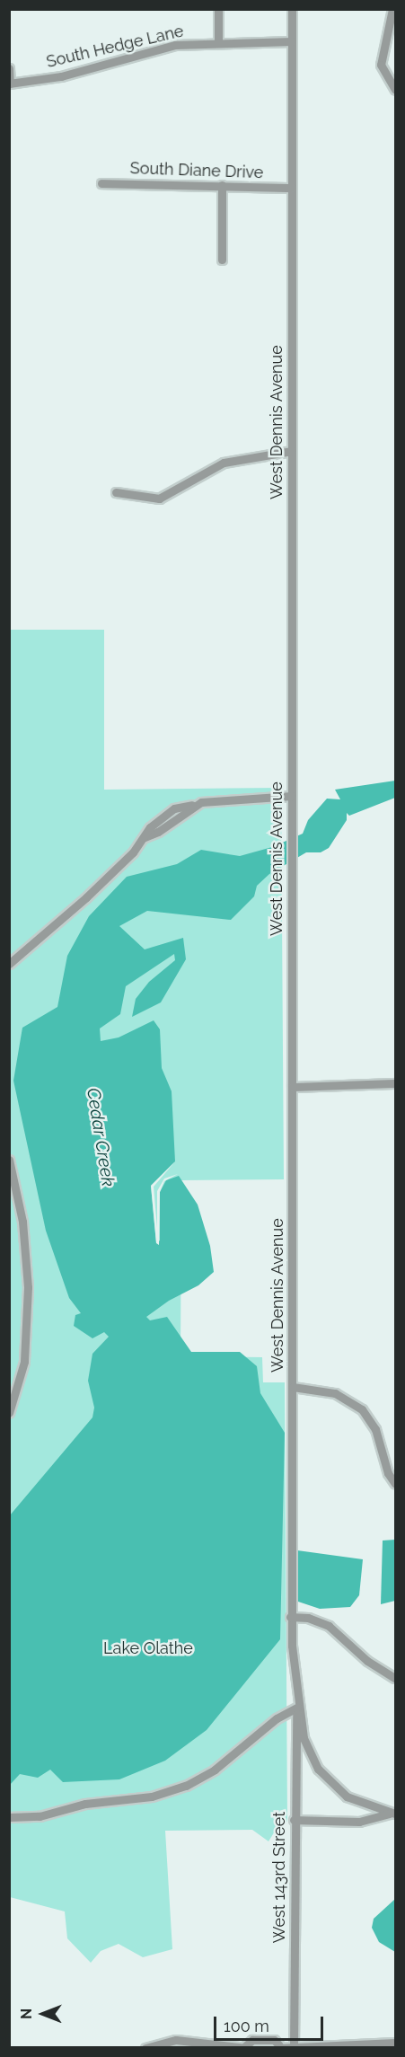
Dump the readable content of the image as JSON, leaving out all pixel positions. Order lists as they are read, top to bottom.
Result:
{
  "streets": {
    "street": [
      "South Hedge Lane",
      "South Diane Drive",
      "West Dennis Avenue",
      "West 143rd Street"
    ]
  },
  "crossings": [
    ["South Hedge Lane", "West Dennis Avenue"],
    ["South Diane Drive", "West Dennis Avenue"],
    ["West Dennis Avenue", "West 143rd Street"]
  ],
  "water": ["Cedar Creek"],
  "parks": ["Lake Olathe"],
  "scale_bar": "100 m",
  "north": "left"
}
